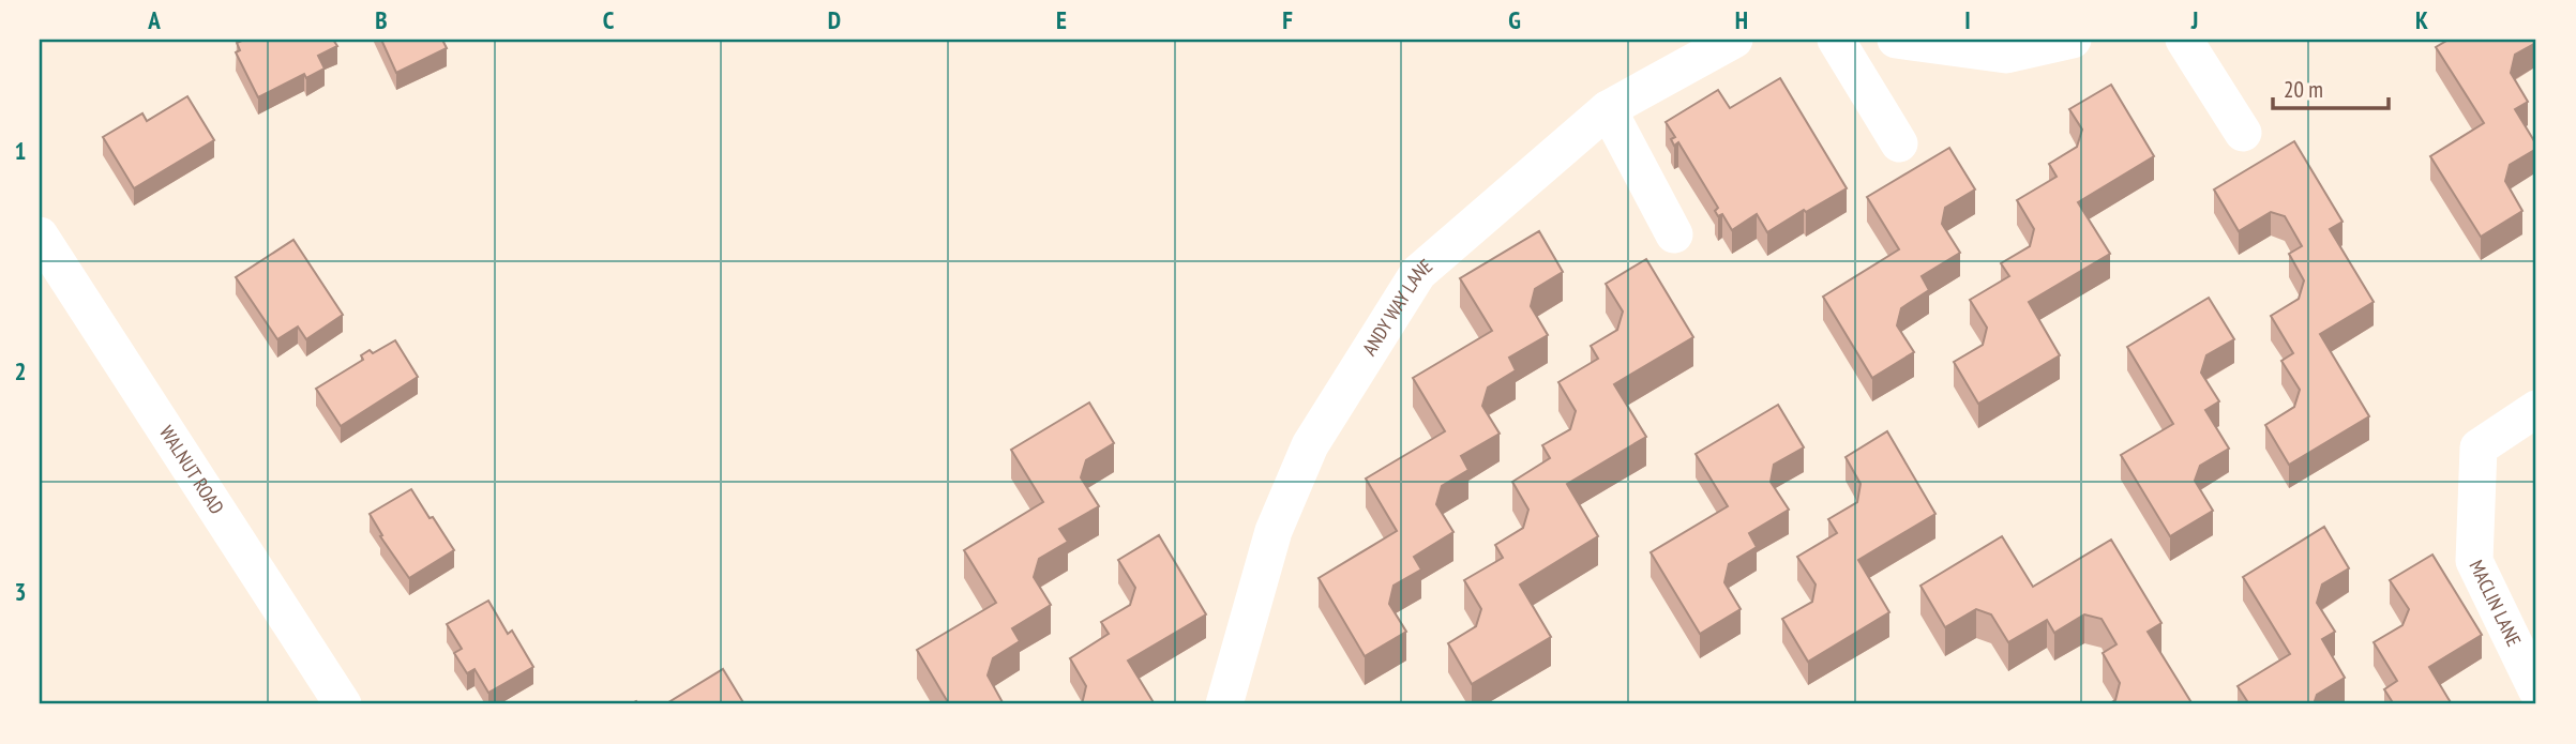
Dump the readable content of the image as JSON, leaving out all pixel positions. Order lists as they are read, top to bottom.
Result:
{
  "streets": {
    "street": ["ANDY WAY LANE", "WALNUT ROAD", "MACLIN LANE"]
  },
  "scale_bar": "20 m",
  "grid": {
    "columns": [
      "A",
      "B",
      "C",
      "D",
      "E",
      "F",
      "G",
      "H",
      "I",
      "J",
      "K"
    ],
    "rows": ["1", "2", "3"]
  }
}
